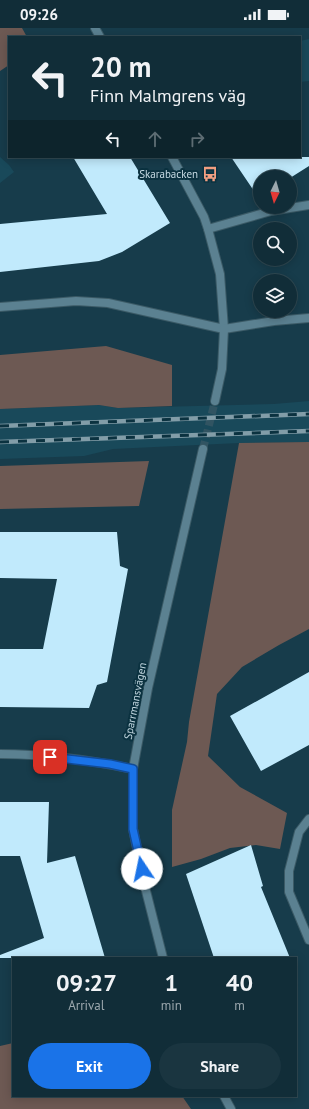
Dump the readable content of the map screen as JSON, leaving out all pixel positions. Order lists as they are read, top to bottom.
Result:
{
  "streets": {
    "street": ["Sparrmansvägen"]
  },
  "places": {
    "bus stop": ["Skarabacken"]
  },
  "north": "bottom",
  "page": {
    "status": "09:26",
    "turn": ["20 m", "Finn Malmgrens väg"],
    "eta": [
      "09:27",
      "Arrival",
      "1",
      "min",
      "40",
      "m"
    ],
    "buttons": ["Exit", "Share"]
  }
}
